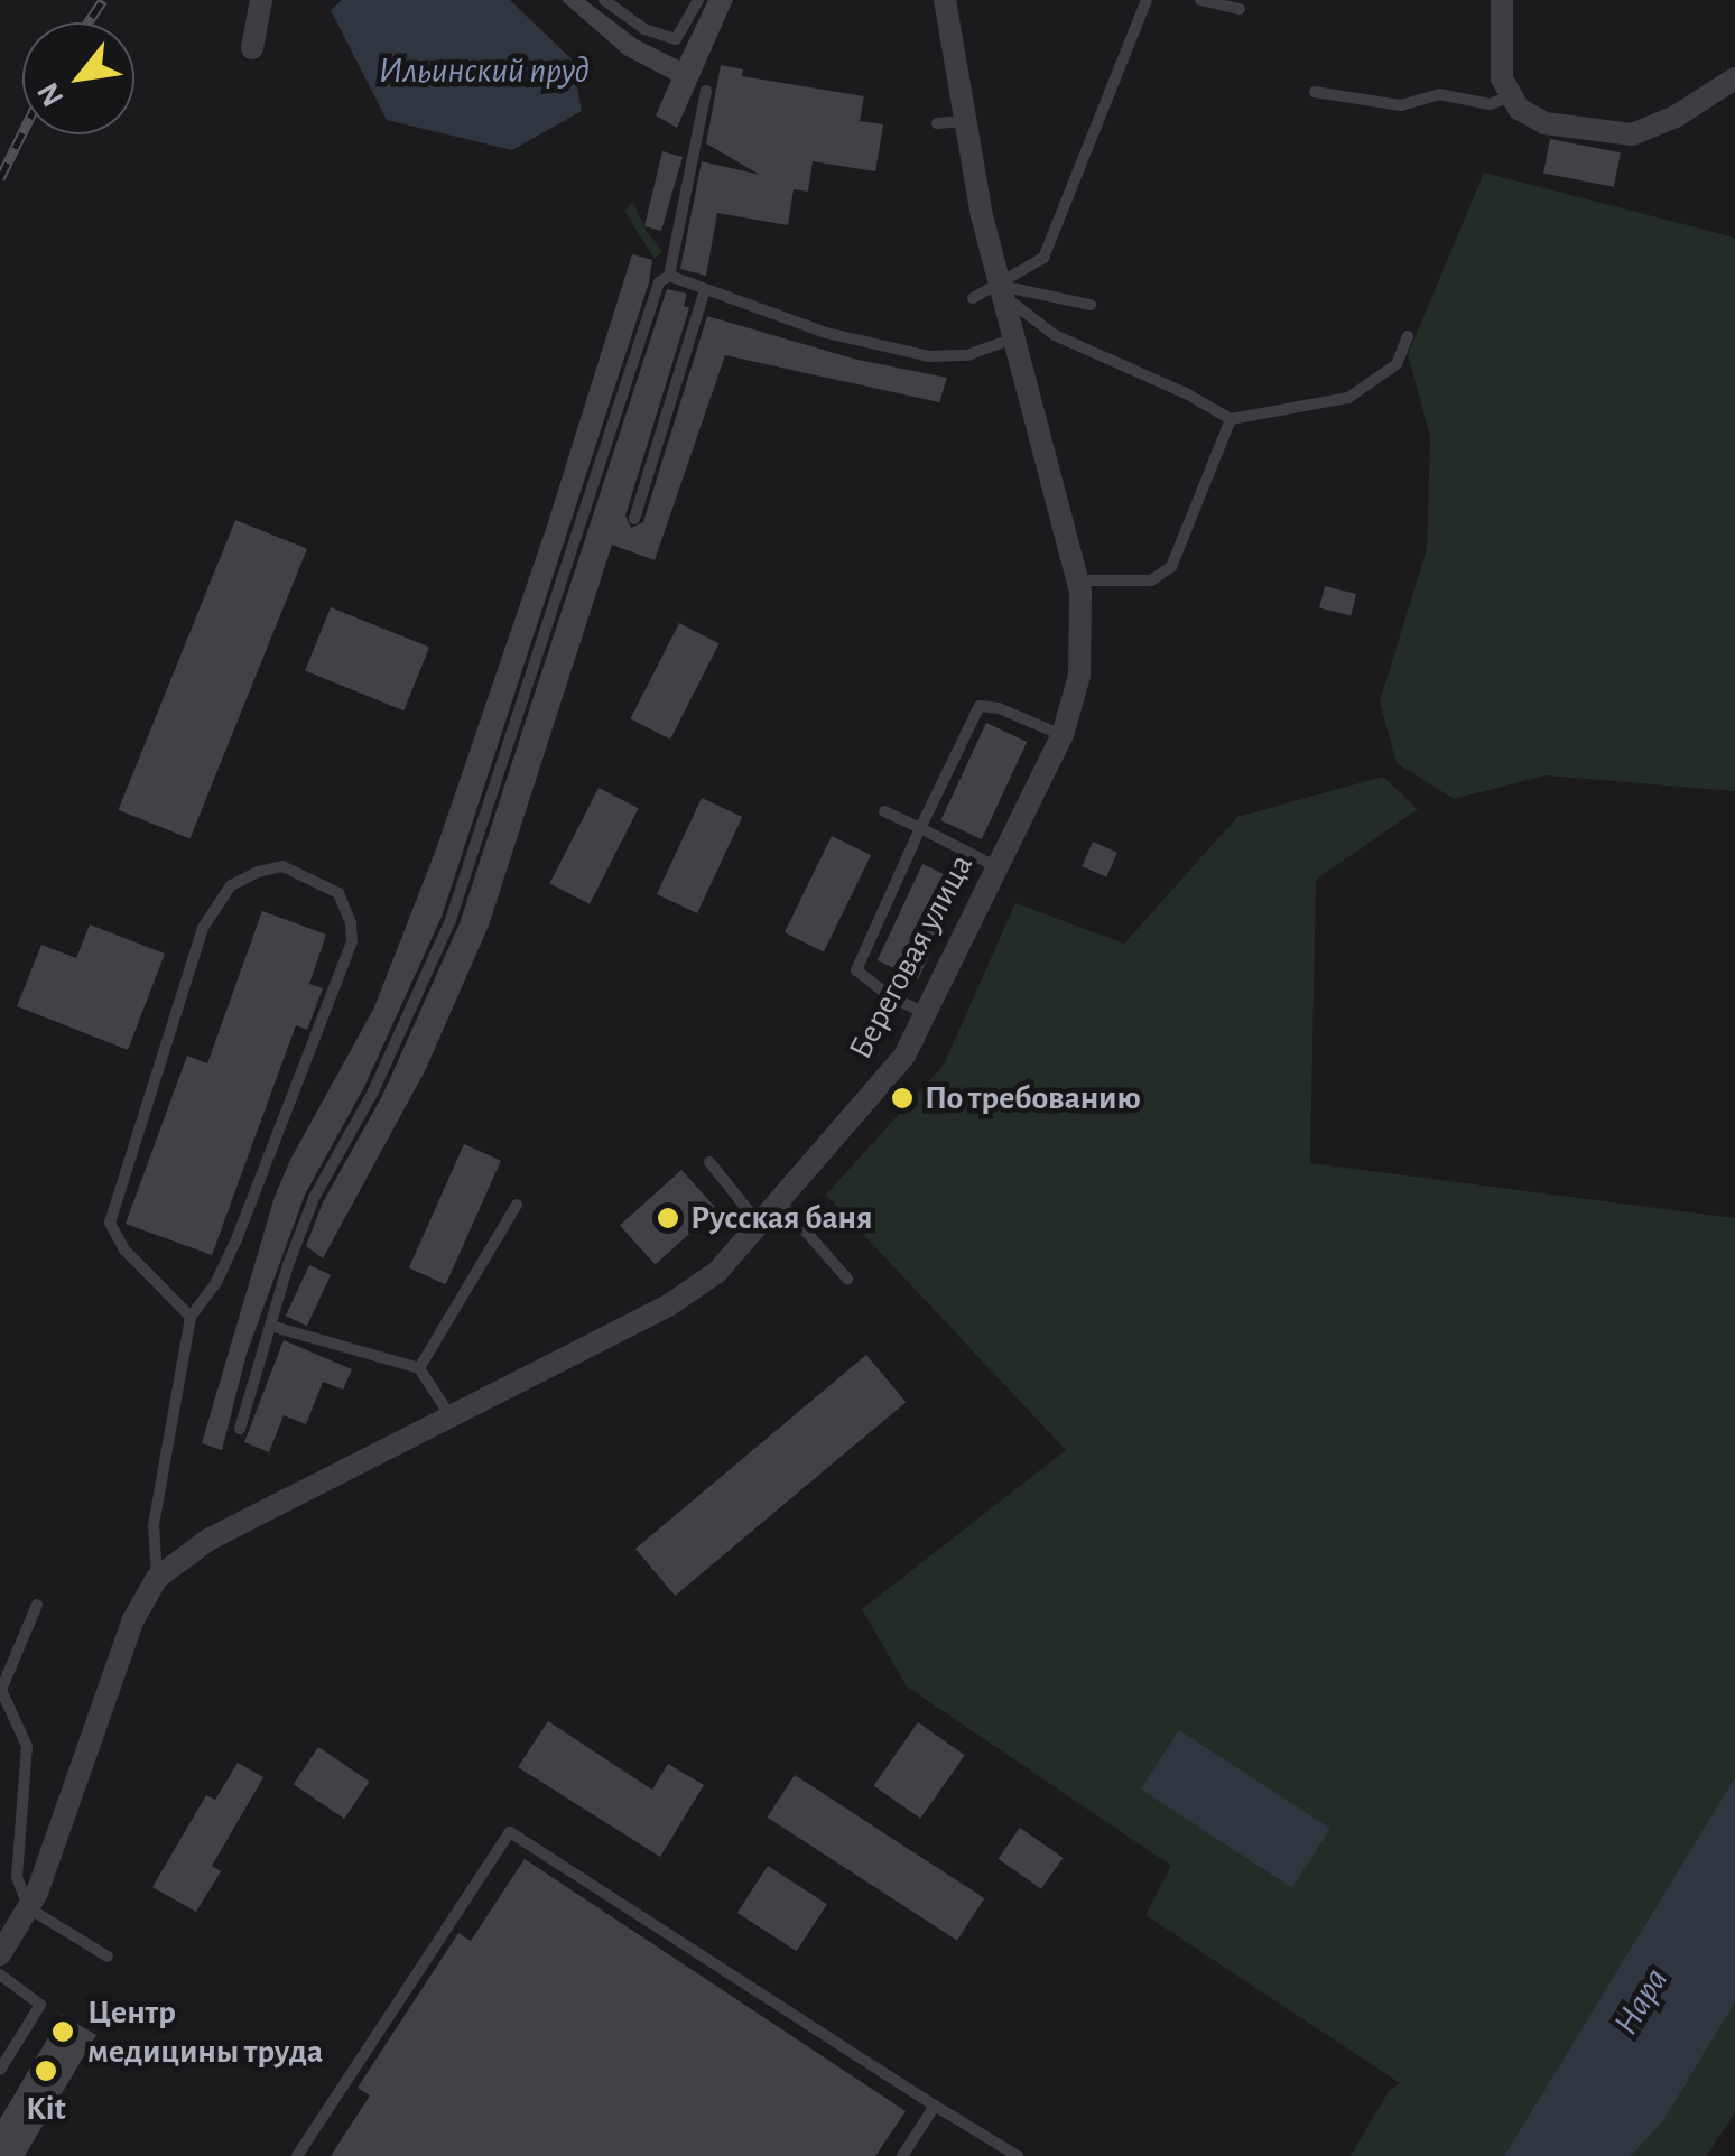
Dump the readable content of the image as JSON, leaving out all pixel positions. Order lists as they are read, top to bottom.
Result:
{
  "streets": {
    "street": ["Береговая улица"]
  },
  "water": ["Ильинский пруд", "Нара"],
  "places": [
    "По требованию",
    "Русская баня",
    "Центр медицины труда",
    "Kit"
  ],
  "north": "bottom left"
}
